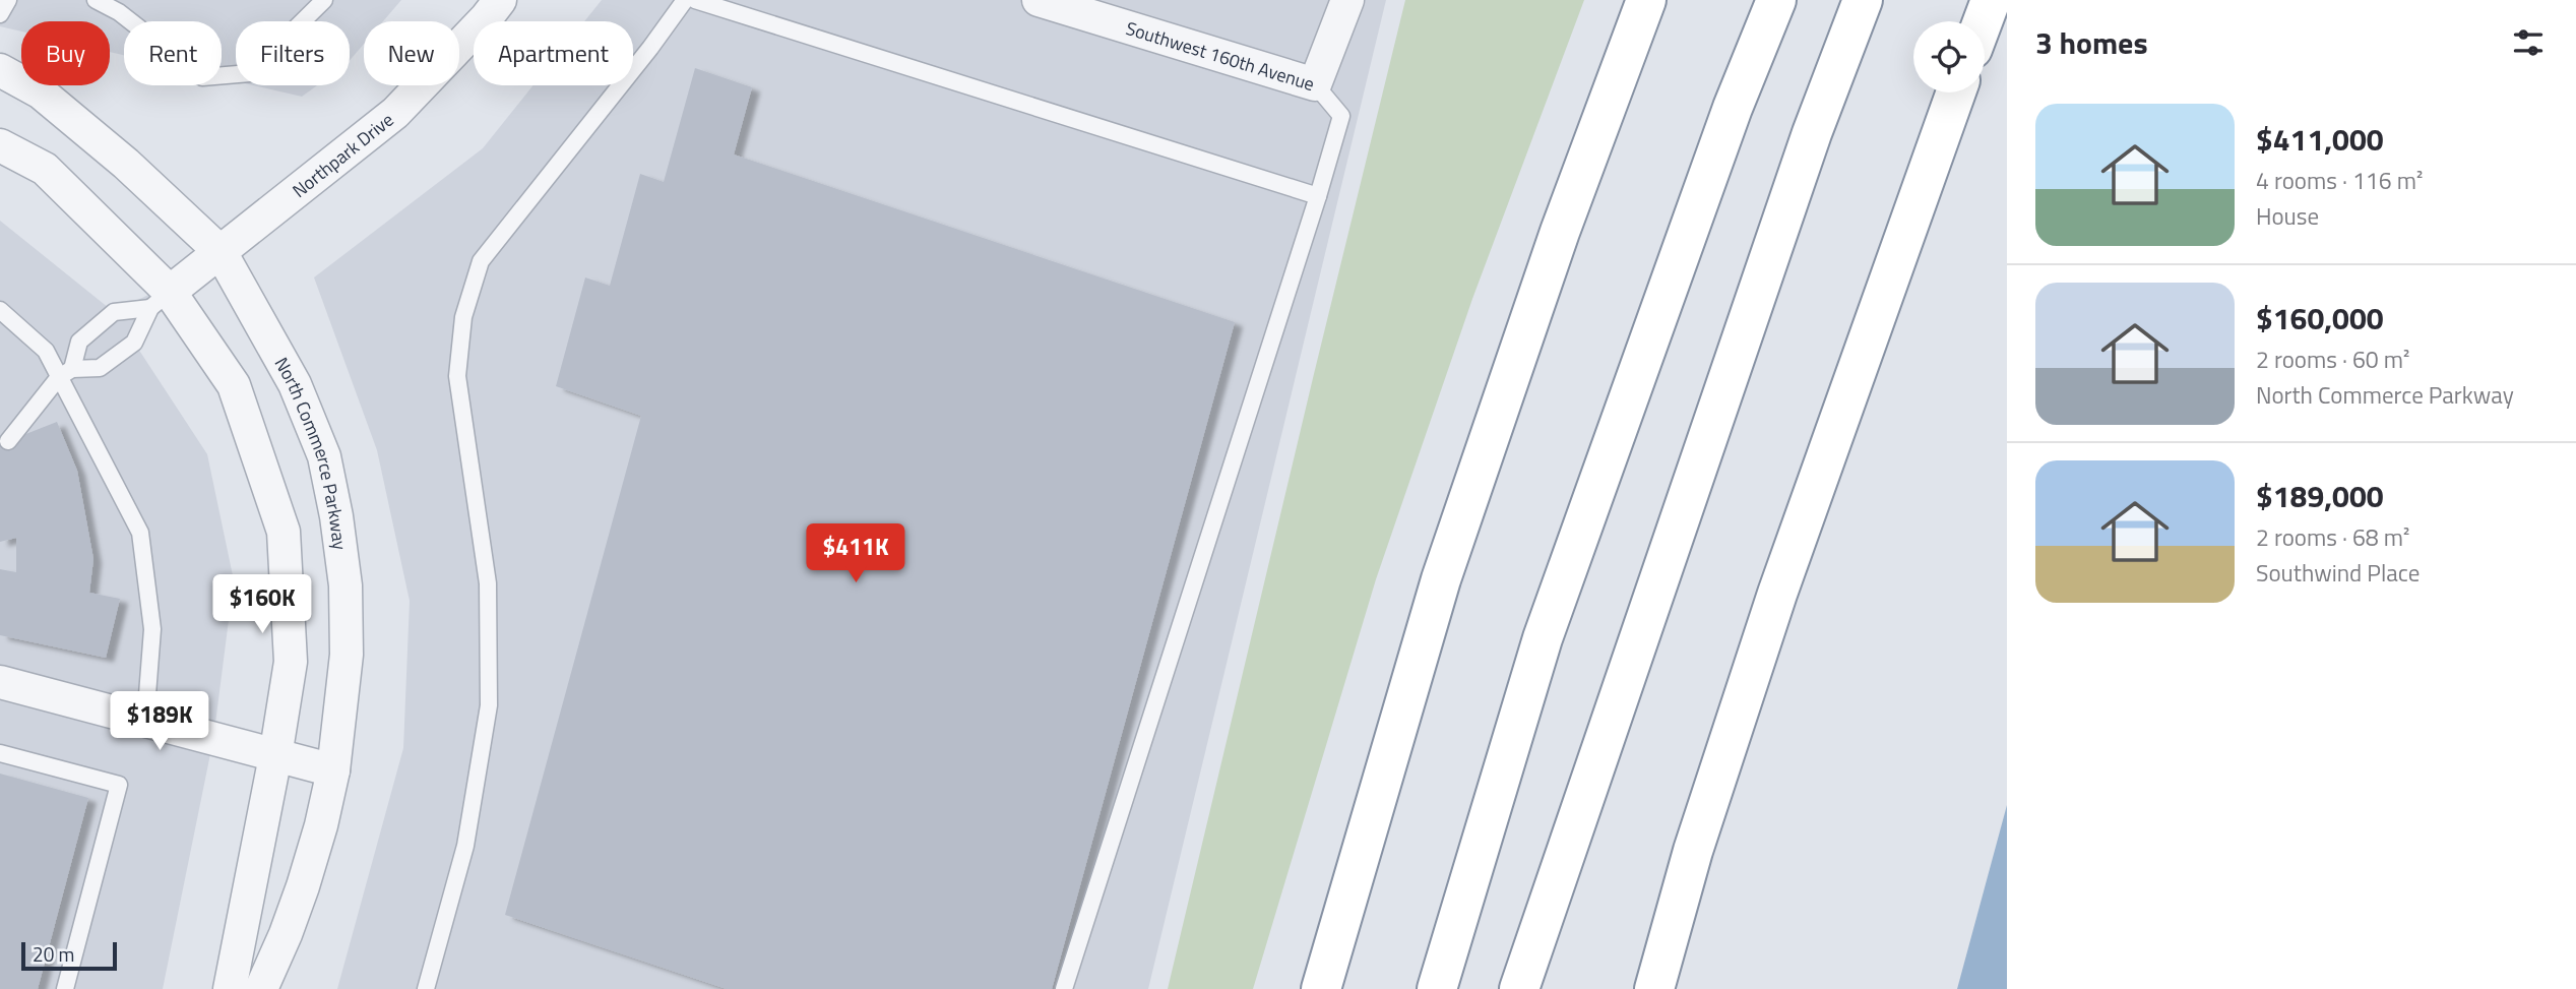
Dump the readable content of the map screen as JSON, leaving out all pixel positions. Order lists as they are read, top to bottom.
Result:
{
  "streets": {
    "street": ["Southwest 160th Avenue", "Northpark Drive", "North Commerce Parkway"]
  },
  "crossings": [
    ["Northpark Drive", "North Commerce Parkway"]
  ],
  "scale_bar": "20 m",
  "page": {
    "heading": "3 homes",
    "chip": [
      "Buy",
      "Rent",
      "Filters",
      "New",
      "Apartment"
    ],
    "list": [
      {
        "name": "$411,000",
        "note": "4 rooms · 116 m² · House"
      },
      {
        "name": "$160,000",
        "note": "2 rooms · 60 m² · North Commerce Parkway"
      },
      {
        "name": "$189,000",
        "note": "2 rooms · 68 m² · Southwind Place"
      }
    ],
    "price": ["$411K", "$160K", "$189K"],
    "scale": "20 m"
  }
}
